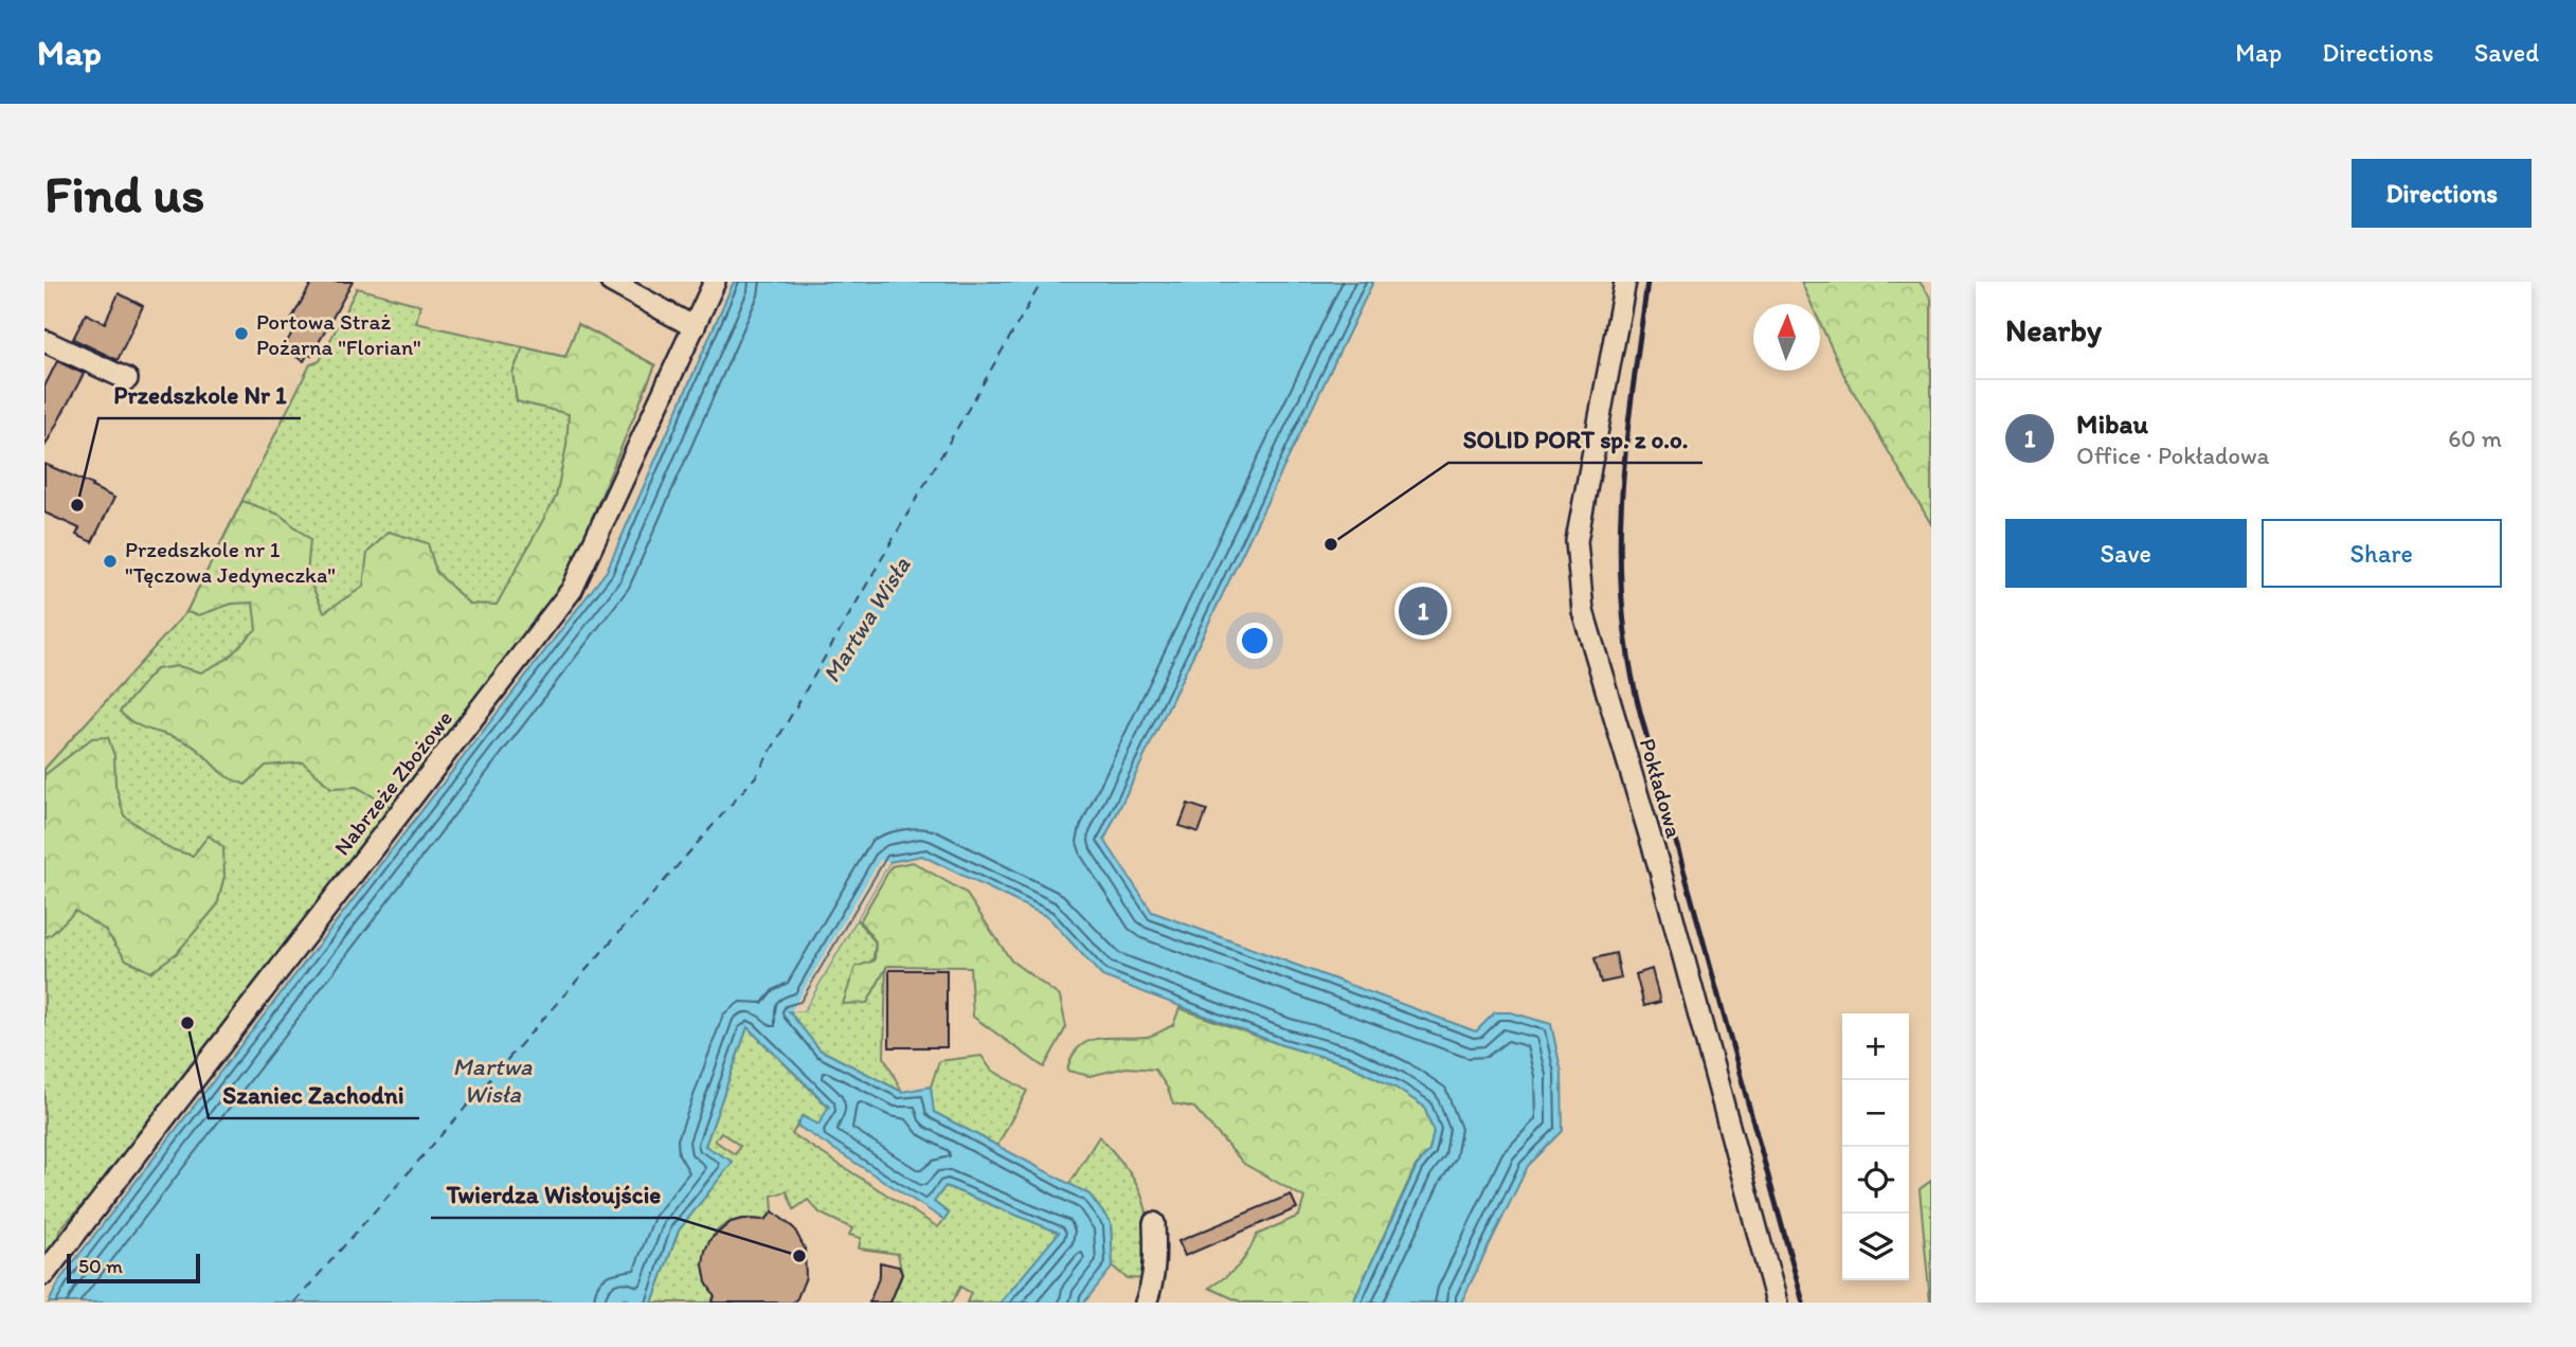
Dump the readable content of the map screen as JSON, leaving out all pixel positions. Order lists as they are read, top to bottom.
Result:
{
  "streets": {
    "street": ["Nabrzeże Zbożowe", "Pokładowa"]
  },
  "water": ["Martwa Wisła"],
  "places": [
    "Portowa Straż Pożarna \"Florian\"",
    "Przedszkole Nr 1",
    "SOLID PORT sp. z o.o.",
    "Przedszkole nr 1 \"Tęczowa Jedyneczka\"",
    "Szaniec Zachodni",
    "Twierdza Wisłoujście"
  ],
  "scale_bar": "50 m",
  "north": "top",
  "page": {
    "header": "Map",
    "nav": ["Map", "Directions", "Saved"],
    "buttons": [
      "Directions",
      ["Save", "Share"]
    ],
    "title": "Find us",
    "heading": "Nearby",
    "list": [
      {
        "mark": "1",
        "name": "Mibau",
        "note": "Office · Pokładowa",
        "value": "60 m"
      }
    ],
    "pins": "1",
    "map_buttons": ["+", "−"],
    "scale": "50 m"
  }
}
